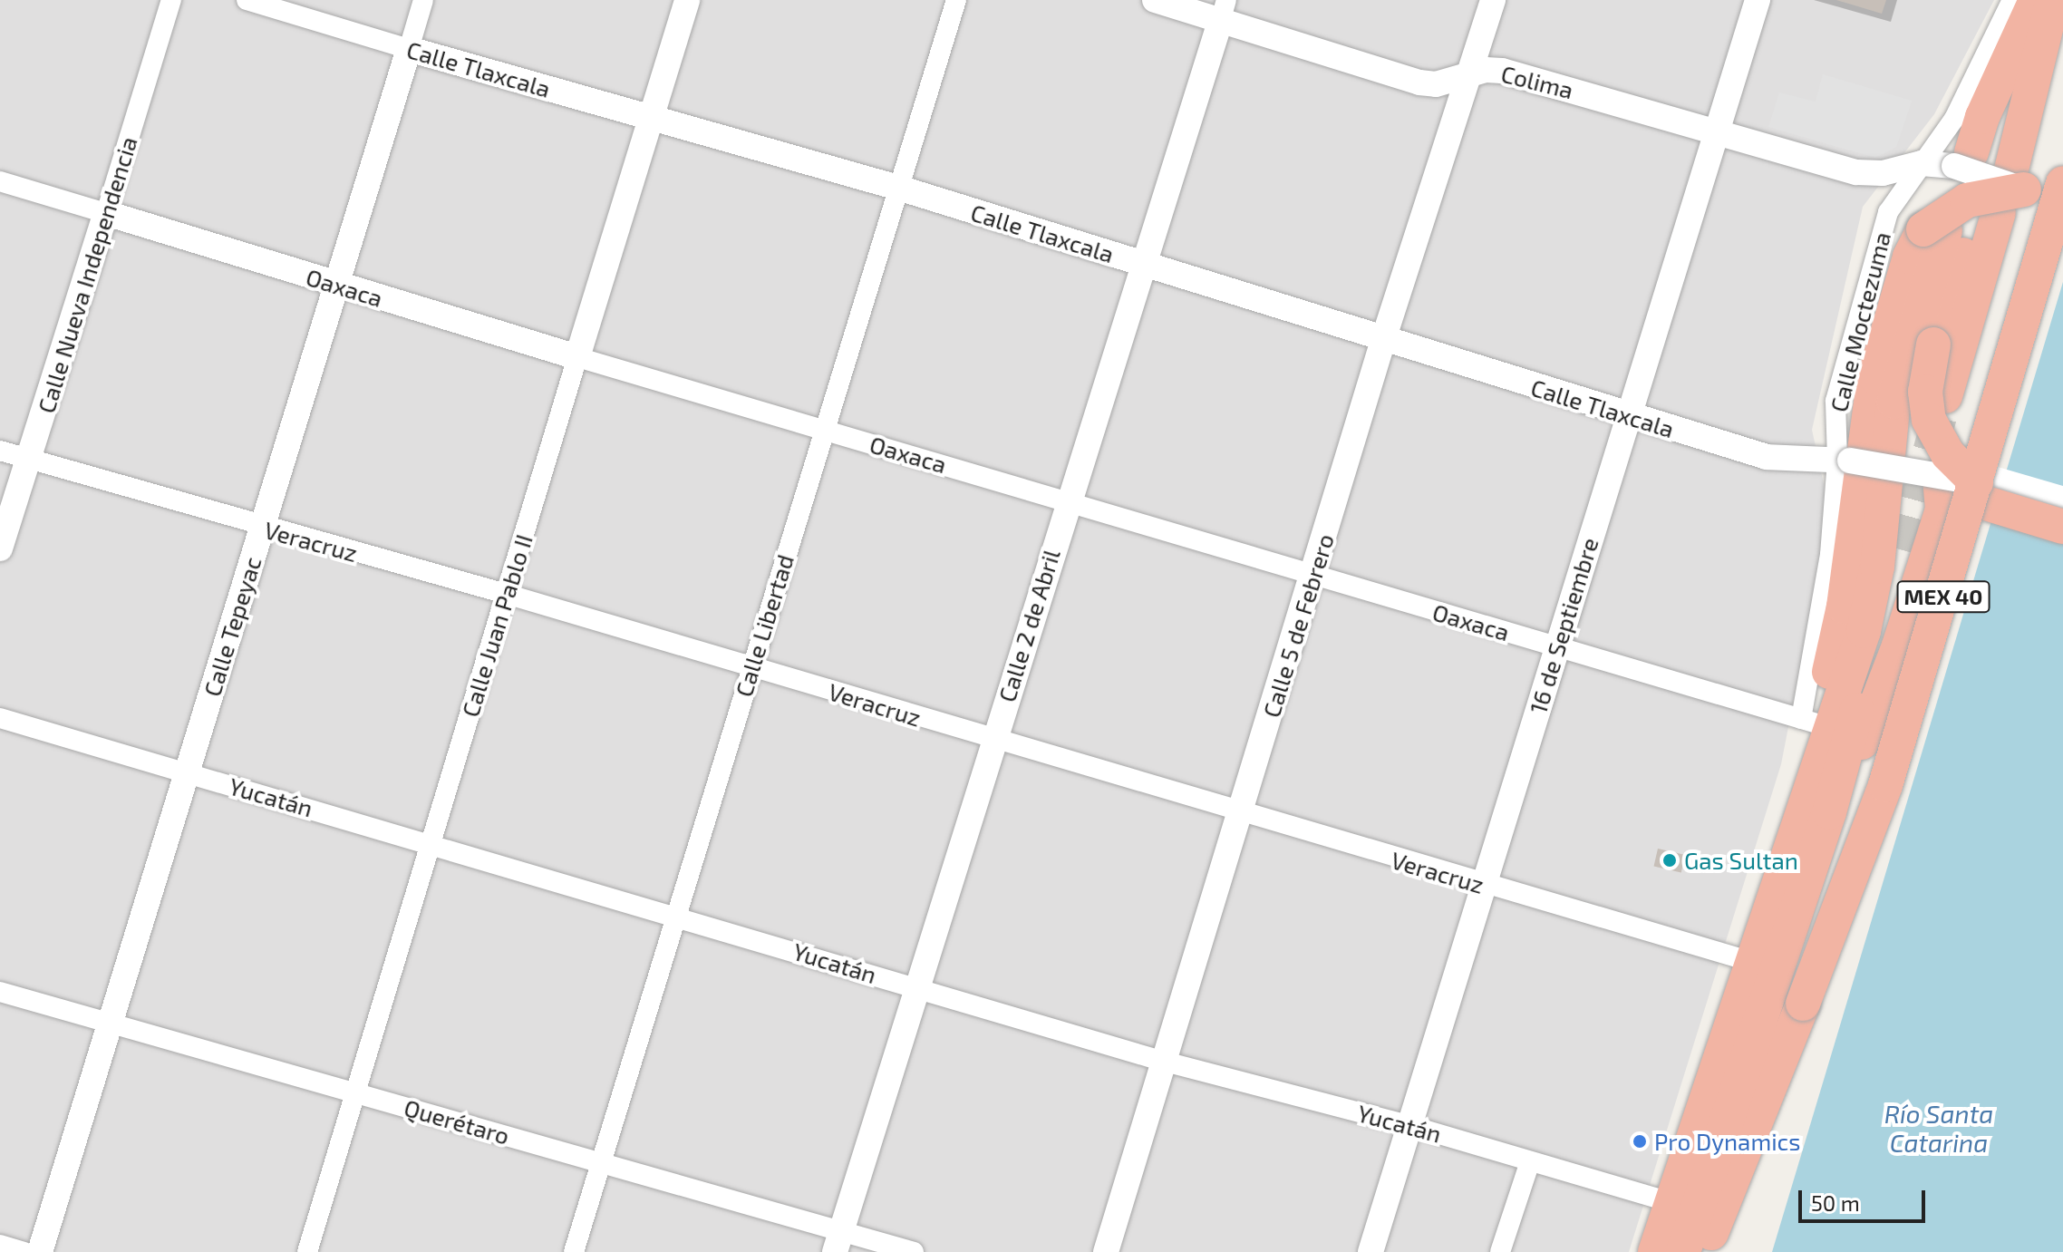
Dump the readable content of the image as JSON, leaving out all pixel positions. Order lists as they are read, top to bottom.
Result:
{
  "streets": {
    "highway": ["MEX 40"],
    "street": [
      "Calle Tlaxcala",
      "Colima",
      "Calle Nueva Independencia",
      "Oaxaca",
      "Calle Moctezuma",
      "Veracruz",
      "Calle Juan Pablo II",
      "Calle Libertad",
      "Calle 2 de Abril",
      "Calle 5 de Febrero",
      "16 de Septiembre",
      "Calle Tepeyac",
      "Yucatán",
      "Querétaro"
    ]
  },
  "crossings": [
    ["Calle Tlaxcala", "Calle Moctezuma"],
    ["Calle Tlaxcala", "Calle Juan Pablo II"],
    ["Calle Tlaxcala", "Calle Libertad"],
    ["Calle Tlaxcala", "Calle 2 de Abril"],
    ["Calle Tlaxcala", "Calle 5 de Febrero"],
    ["Calle Tlaxcala", "16 de Septiembre"],
    ["Calle Tlaxcala", "Calle Tepeyac"],
    ["Colima", "Calle Moctezuma"],
    ["Colima", "Calle 2 de Abril"],
    ["Colima", "Calle 5 de Febrero"],
    ["Colima", "16 de Septiembre"],
    ["Calle Nueva Independencia", "Oaxaca"],
    ["Calle Nueva Independencia", "Veracruz"],
    ["Oaxaca", "Calle Moctezuma"],
    ["Oaxaca", "Calle Juan Pablo II"],
    ["Oaxaca", "Calle Libertad"],
    ["Oaxaca", "Calle 2 de Abril"],
    ["Oaxaca", "Calle 5 de Febrero"],
    ["Oaxaca", "16 de Septiembre"],
    ["Oaxaca", "Calle Tepeyac"],
    ["Veracruz", "MEX 40"],
    ["Veracruz", "Calle Juan Pablo II"],
    ["Veracruz", "Calle Libertad"],
    ["Veracruz", "Calle 2 de Abril"],
    ["Veracruz", "Calle 5 de Febrero"],
    ["Veracruz", "16 de Septiembre"],
    ["Veracruz", "Calle Tepeyac"],
    ["MEX 40", "Yucatán"],
    ["Calle Juan Pablo II", "Yucatán"],
    ["Calle Juan Pablo II", "Querétaro"],
    ["Calle Libertad", "Yucatán"],
    ["Calle Libertad", "Querétaro"],
    ["Calle 2 de Abril", "Yucatán"],
    ["Calle 2 de Abril", "Querétaro"],
    ["Calle 5 de Febrero", "Yucatán"],
    ["16 de Septiembre", "Yucatán"],
    ["Calle Tepeyac", "Yucatán"],
    ["Calle Tepeyac", "Querétaro"]
  ],
  "water": ["Río Santa Catarina"],
  "places": ["Gas Sultan", "Pro Dynamics"],
  "scale_bar": "50 m"
}
